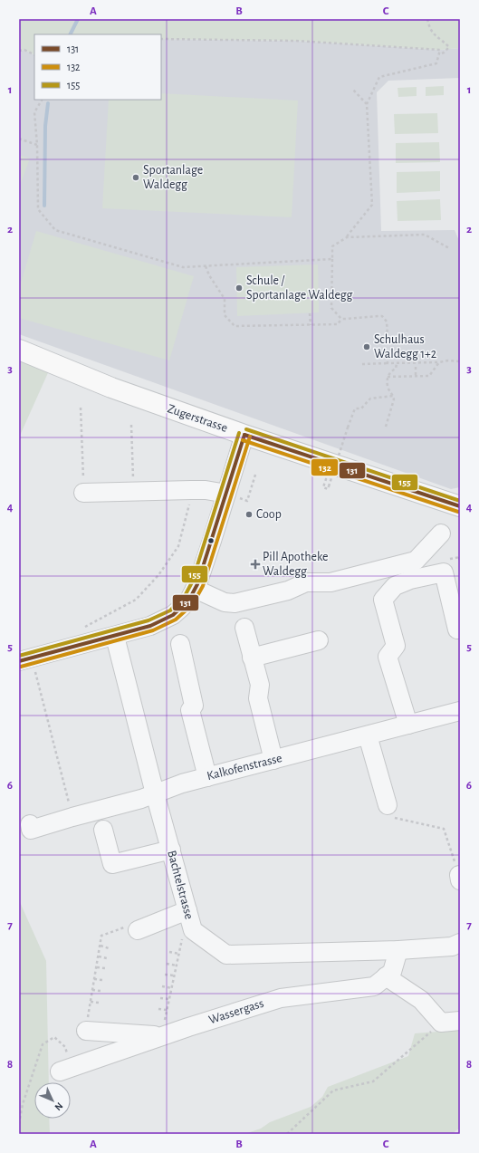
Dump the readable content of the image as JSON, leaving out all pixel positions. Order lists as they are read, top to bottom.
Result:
{
  "streets": {
    "main road": ["Zugerstrasse"],
    "street": ["Kalkofenstrasse", "Bachtelstrasse", "Wassergass"]
  },
  "crossings": [
    ["Kalkofenstrasse", "Bachtelstrasse"],
    ["Bachtelstrasse", "Wassergass"]
  ],
  "places": {
    "other": [
      "Sportanlage Waldegg",
      "Schule / Sportanlage Waldegg",
      "Schulhaus Waldegg 1+2",
      "Coop"
    ],
    "health": ["Pill Apotheke Waldegg"]
  },
  "lines": ["transit line 155", "transit line 131", "transit line 132"],
  "legend": ["131", "132", "155"],
  "north": "bottom right",
  "grid": {
    "columns": ["A", "B", "C"],
    "rows": [
      "1",
      "2",
      "3",
      "4",
      "5",
      "6",
      "7",
      "8"
    ]
  }
}
